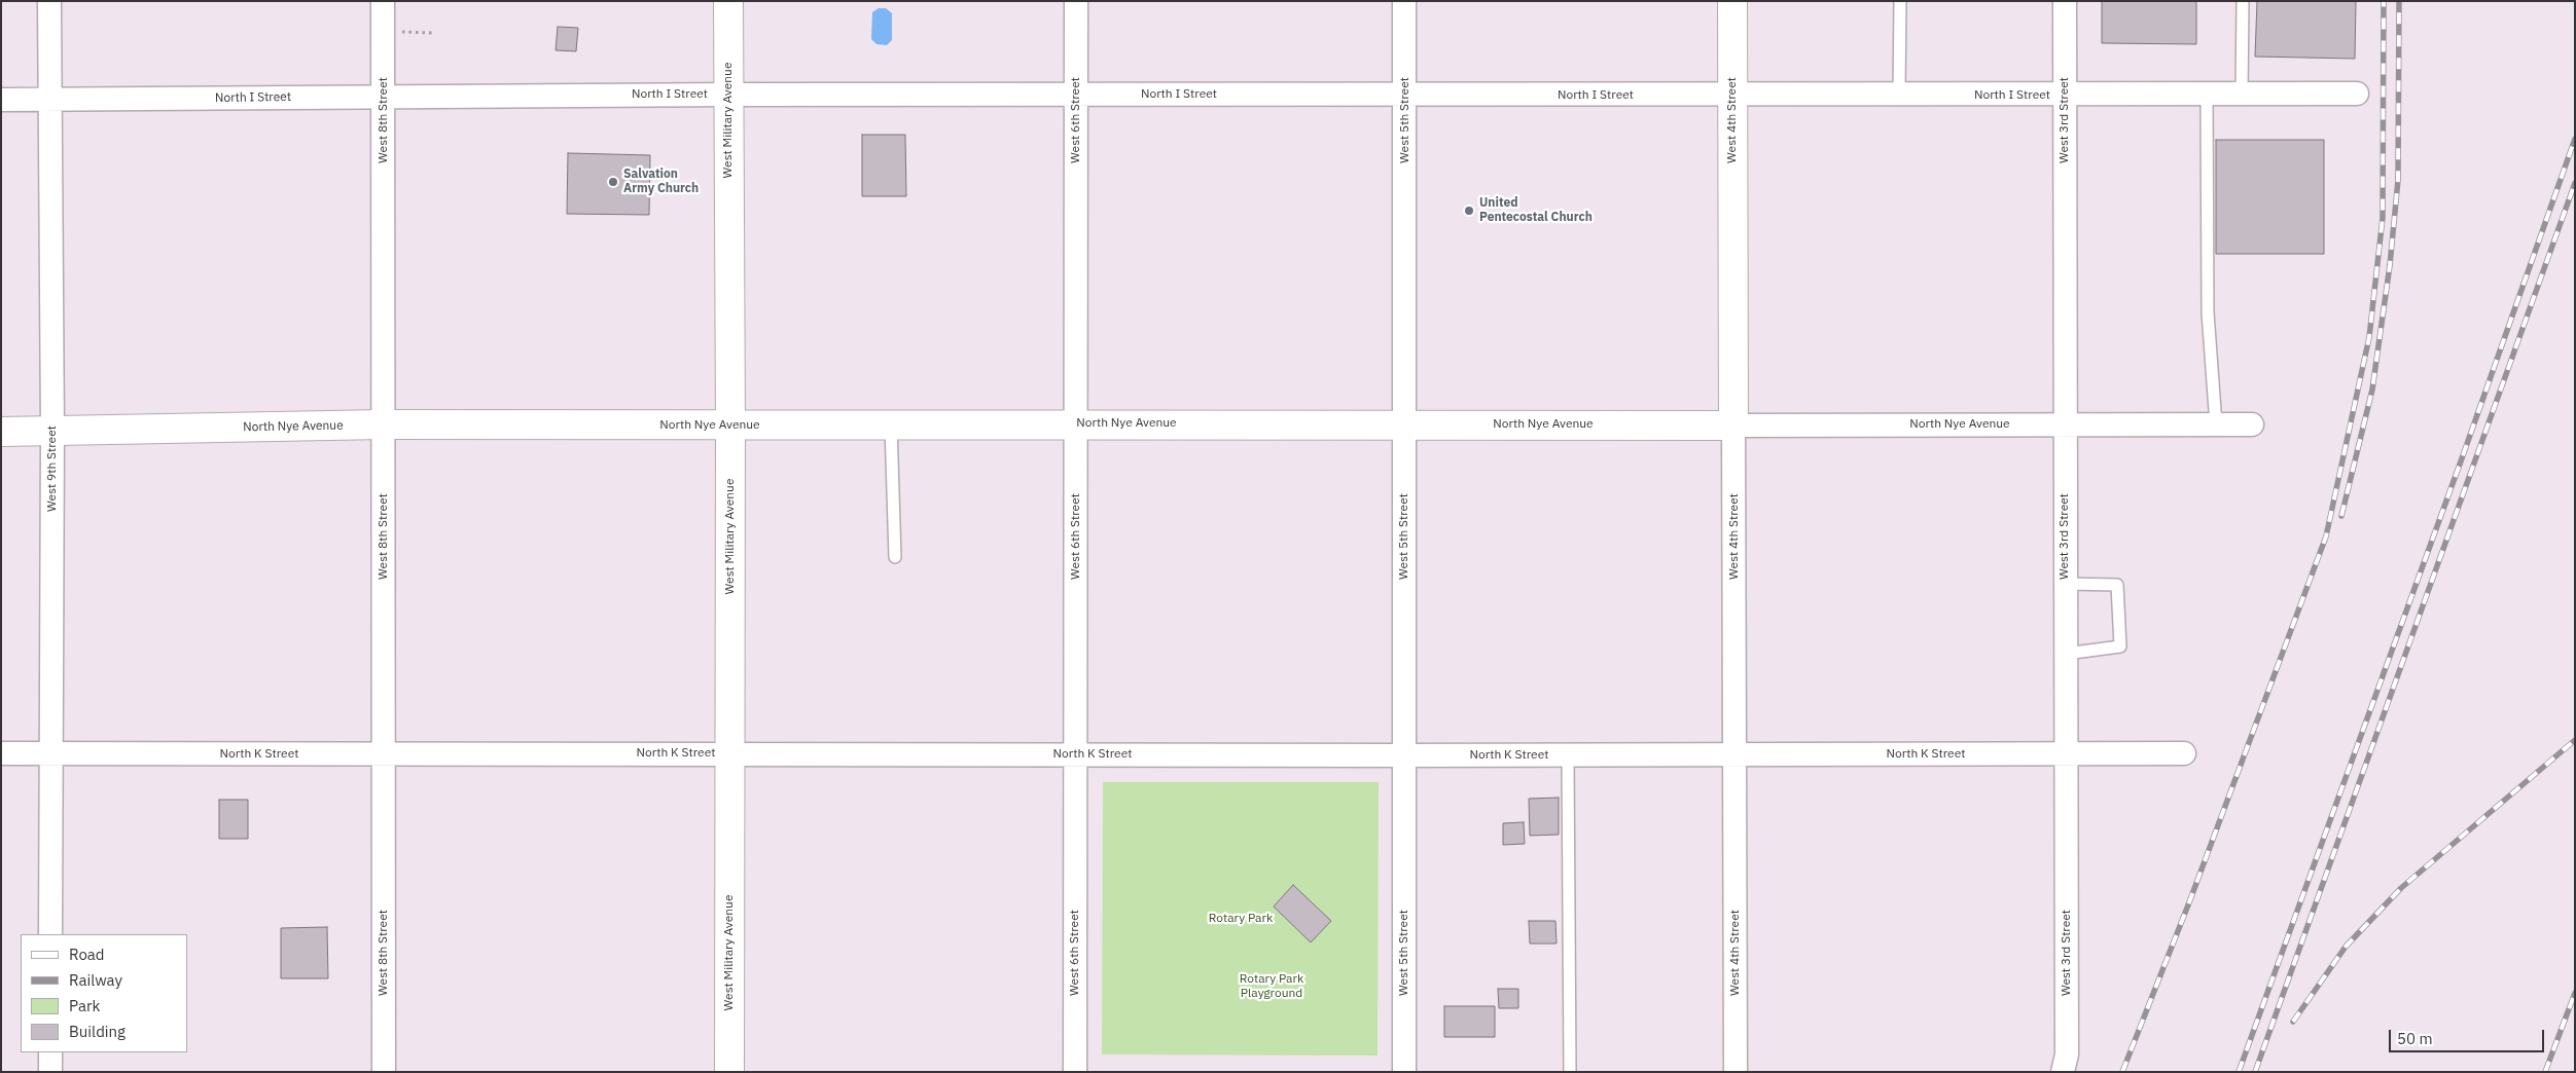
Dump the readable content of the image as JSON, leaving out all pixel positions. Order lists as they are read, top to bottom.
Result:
{
  "streets": {
    "street": [
      "North I Street",
      "West 8th Street",
      "West Military Avenue",
      "West 6th Street",
      "West 5th Street",
      "West 4th Street",
      "West 3rd Street",
      "North Nye Avenue",
      "West 9th Street",
      "North K Street"
    ]
  },
  "crossings": [
    ["North I Street", "West 8th Street"],
    ["North I Street", "West Military Avenue"],
    ["North I Street", "West 6th Street"],
    ["North I Street", "West 5th Street"],
    ["North I Street", "West 4th Street"],
    ["North I Street", "West 3rd Street"],
    ["North I Street", "West 9th Street"],
    ["West 8th Street", "North Nye Avenue"],
    ["West 8th Street", "North K Street"],
    ["West Military Avenue", "North Nye Avenue"],
    ["West Military Avenue", "North K Street"],
    ["West 6th Street", "North Nye Avenue"],
    ["West 6th Street", "North K Street"],
    ["West 5th Street", "North Nye Avenue"],
    ["West 5th Street", "North K Street"],
    ["West 4th Street", "North Nye Avenue"],
    ["West 4th Street", "North K Street"],
    ["West 3rd Street", "North Nye Avenue"],
    ["West 3rd Street", "North K Street"],
    ["North Nye Avenue", "West 9th Street"],
    ["West 9th Street", "North K Street"]
  ],
  "parks": ["Rotary Park", "Rotary Park Playground"],
  "places": ["Salvation Army Church", "United Pentecostal Church"],
  "legend": [
    "Road",
    "Railway",
    "Park",
    "Building"
  ],
  "scale_bar": "50 m"
}
